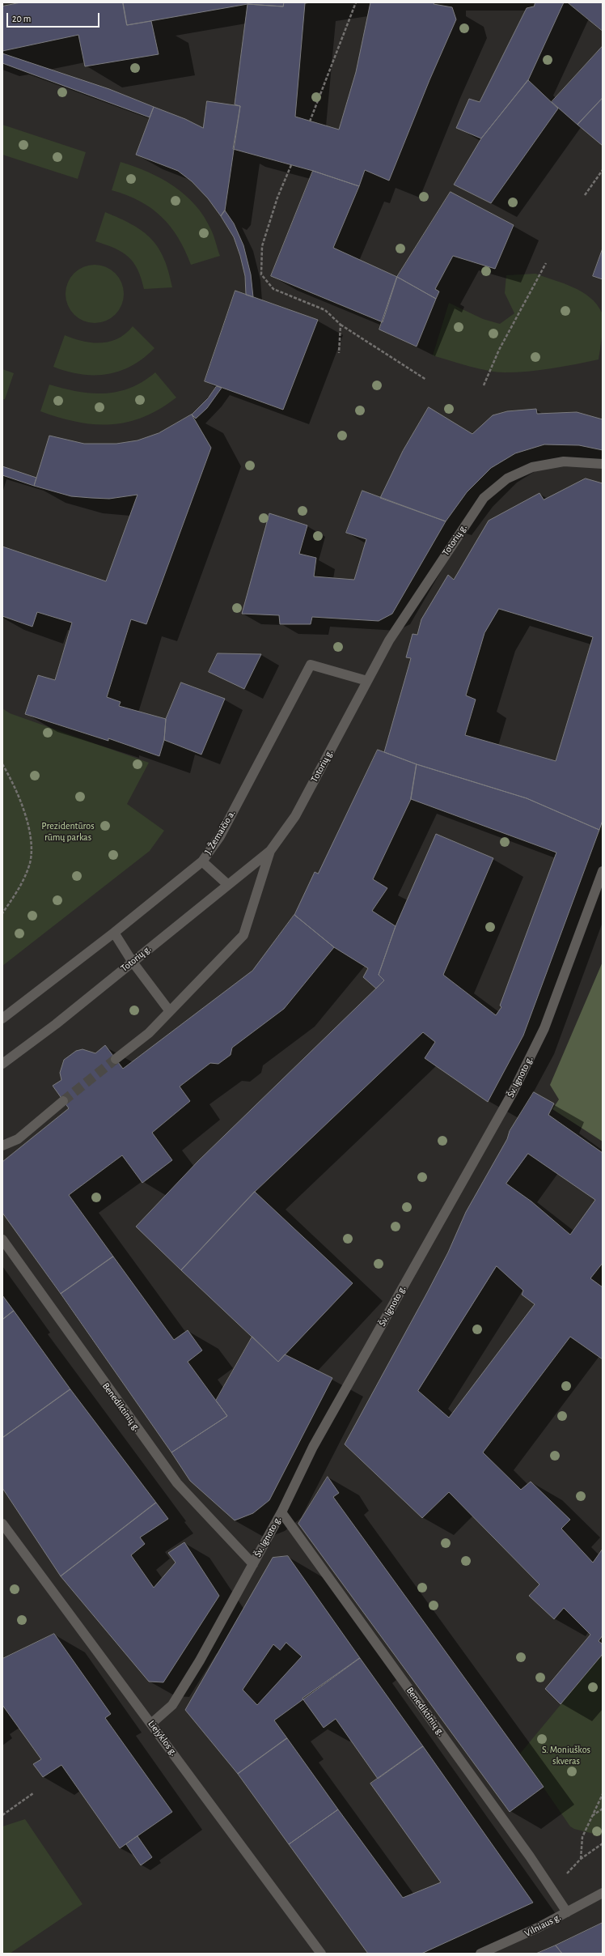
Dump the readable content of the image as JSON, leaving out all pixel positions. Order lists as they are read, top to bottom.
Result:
{
  "streets": {
    "street": [
      "Totorių g.",
      "J. Žemaičio a.",
      "Šv. Ignoto g.",
      "Benediktinių g.",
      "Liejyklos g.",
      "Vilniaus g."
    ]
  },
  "crossings": [
    ["Totorių g.", "J. Žemaičio a."],
    ["Šv. Ignoto g.", "Benediktinių g."],
    ["Šv. Ignoto g.", "Liejyklos g."],
    ["Benediktinių g.", "Vilniaus g."]
  ],
  "parks": ["Prezidentūros rūmų parkas", "S. Moniuškos skveras"],
  "scale_bar": "20 m"
}
